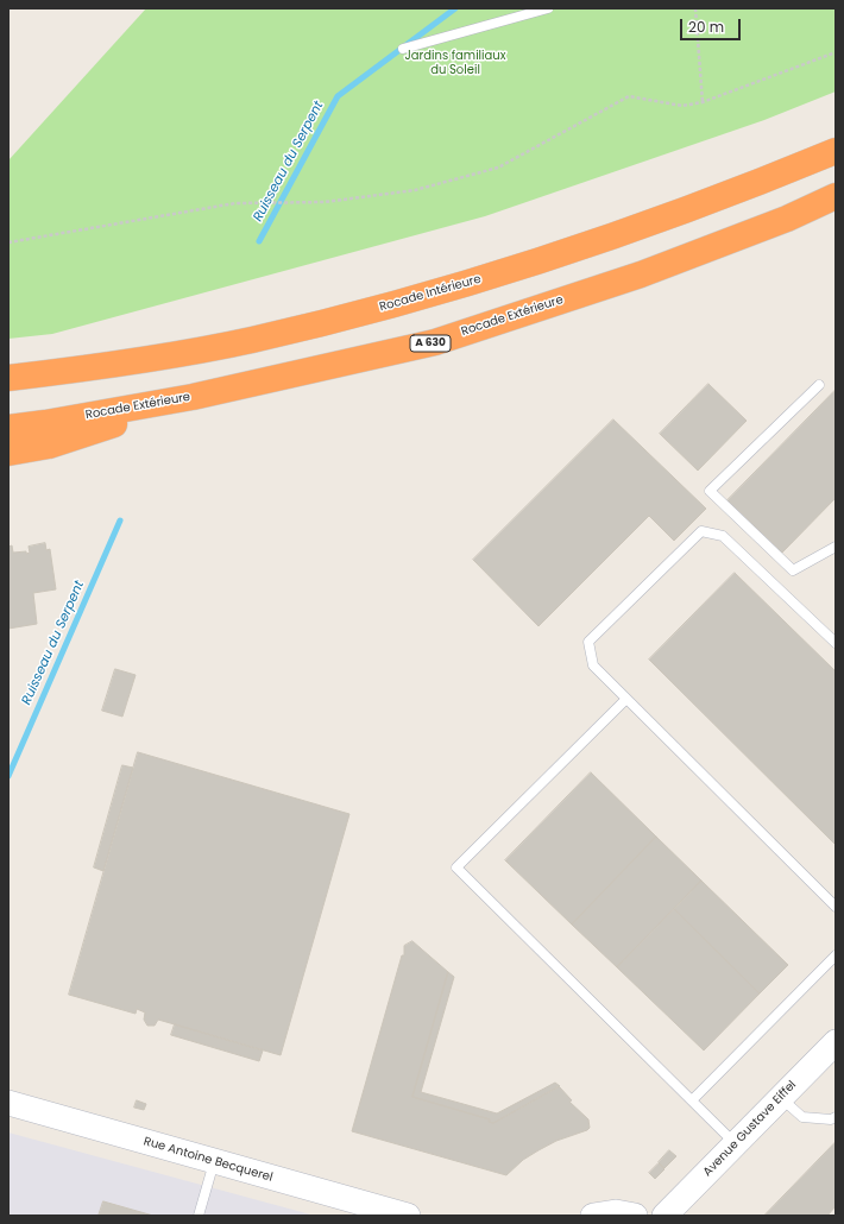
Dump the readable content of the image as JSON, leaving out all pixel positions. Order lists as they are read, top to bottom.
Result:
{
  "streets": {
    "highway": ["Rocade Intérieure", "Rocade Extérieure", "A 630"],
    "street": ["Avenue Gustave Eiffel", "Rue Antoine Becquerel"]
  },
  "water": ["Ruisseau du Serpent"],
  "parks": ["Jardins familiaux du Soleil"],
  "scale_bar": "20 m"
}
